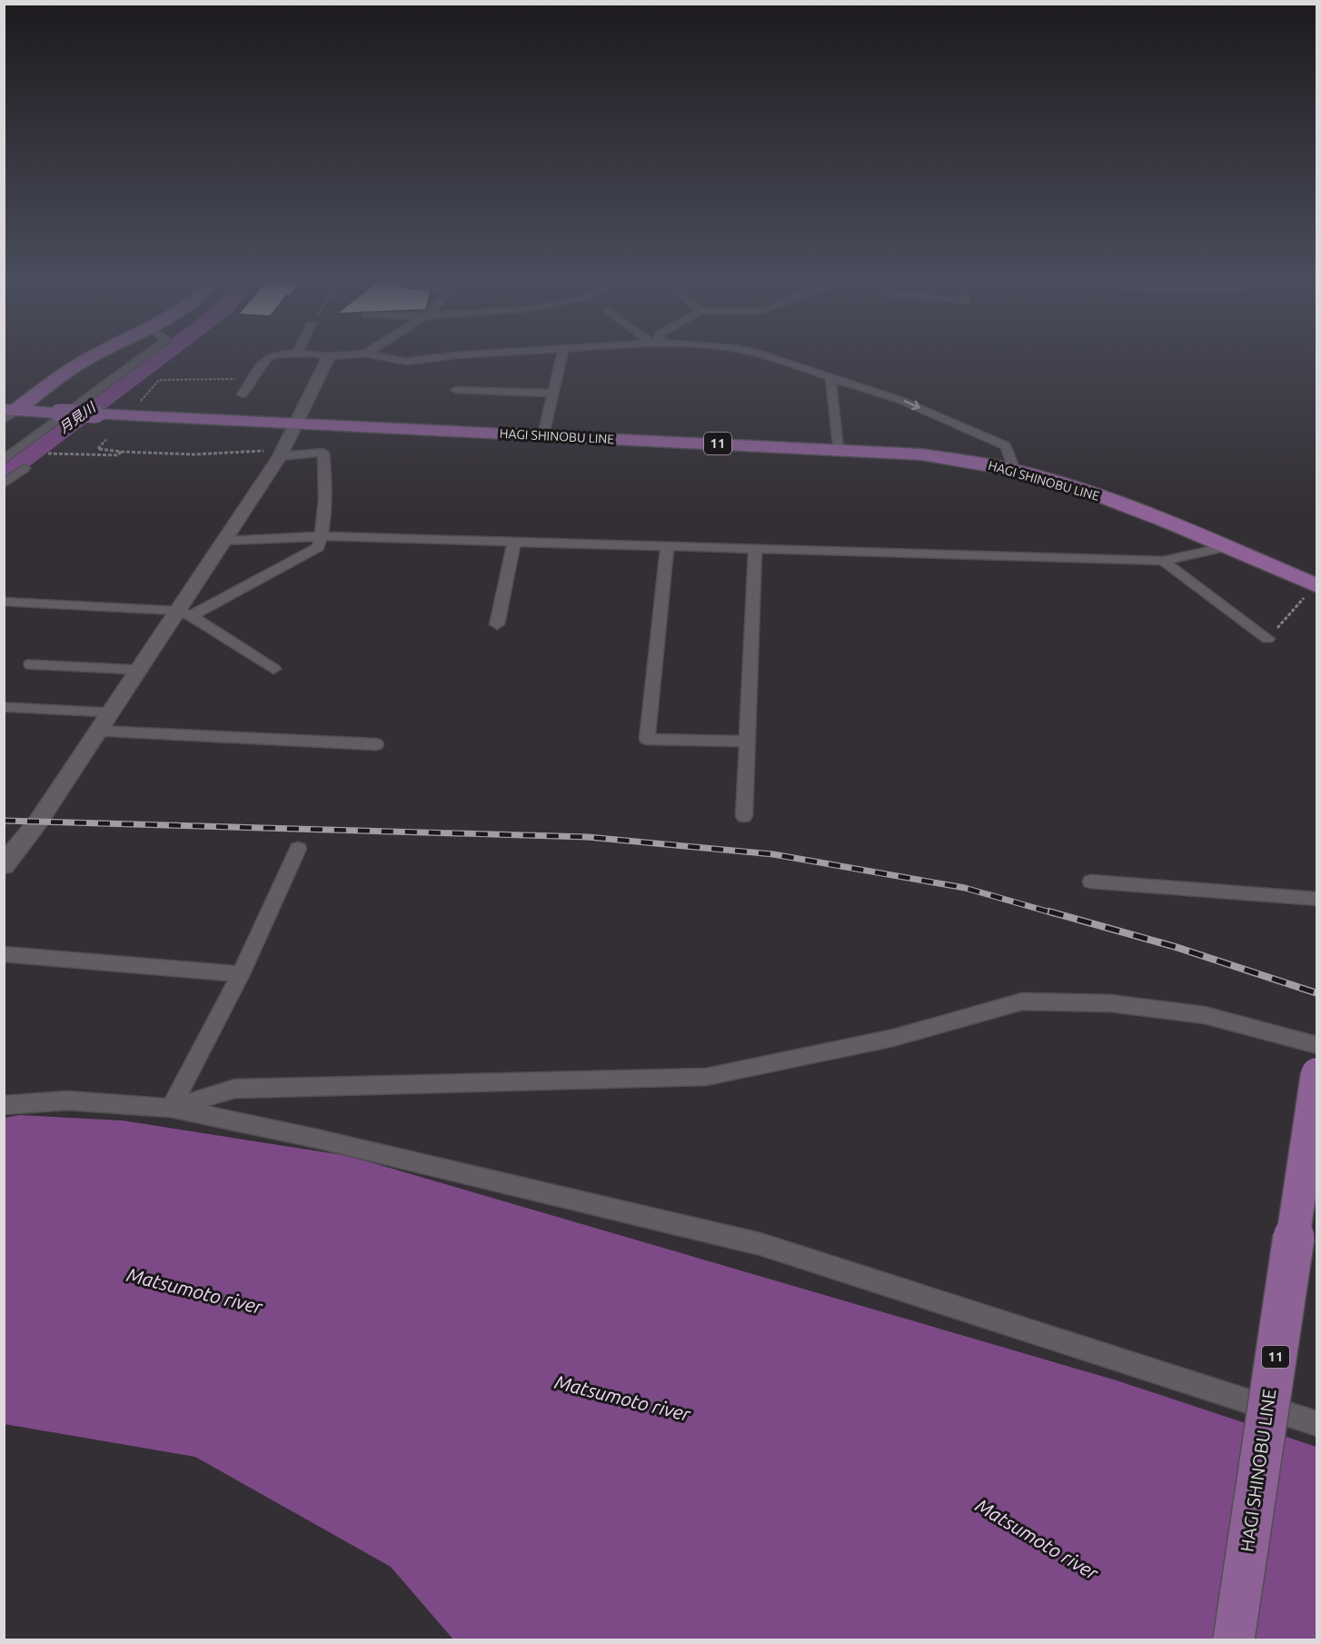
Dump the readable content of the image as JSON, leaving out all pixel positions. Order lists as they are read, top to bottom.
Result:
{
  "streets": {
    "main road": ["HAGI SHINOBU LINE", "11"]
  },
  "water": ["月見川", "Matsumoto river"]
}
